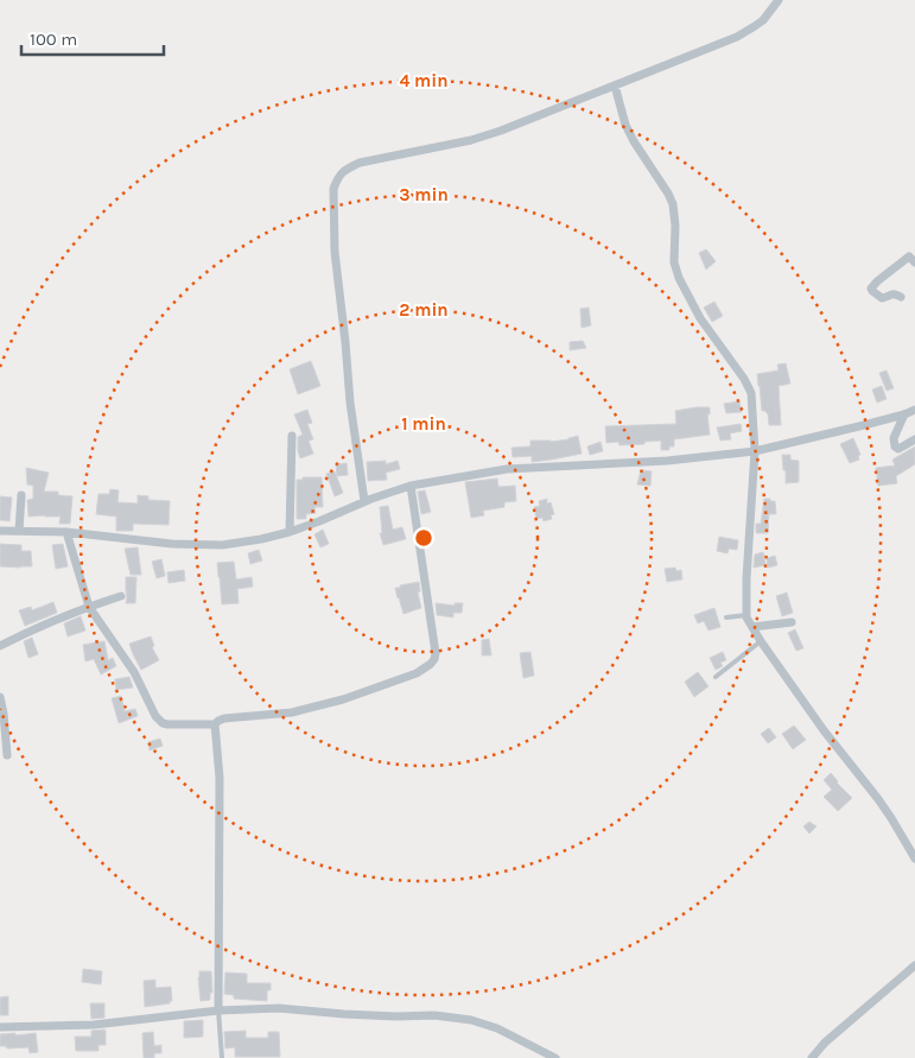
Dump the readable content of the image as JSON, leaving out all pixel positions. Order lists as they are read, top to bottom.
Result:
{
  "scale_bar": "100 m",
  "rings": [
    "4 min",
    "3 min",
    "2 min",
    "1 min"
  ]
}
